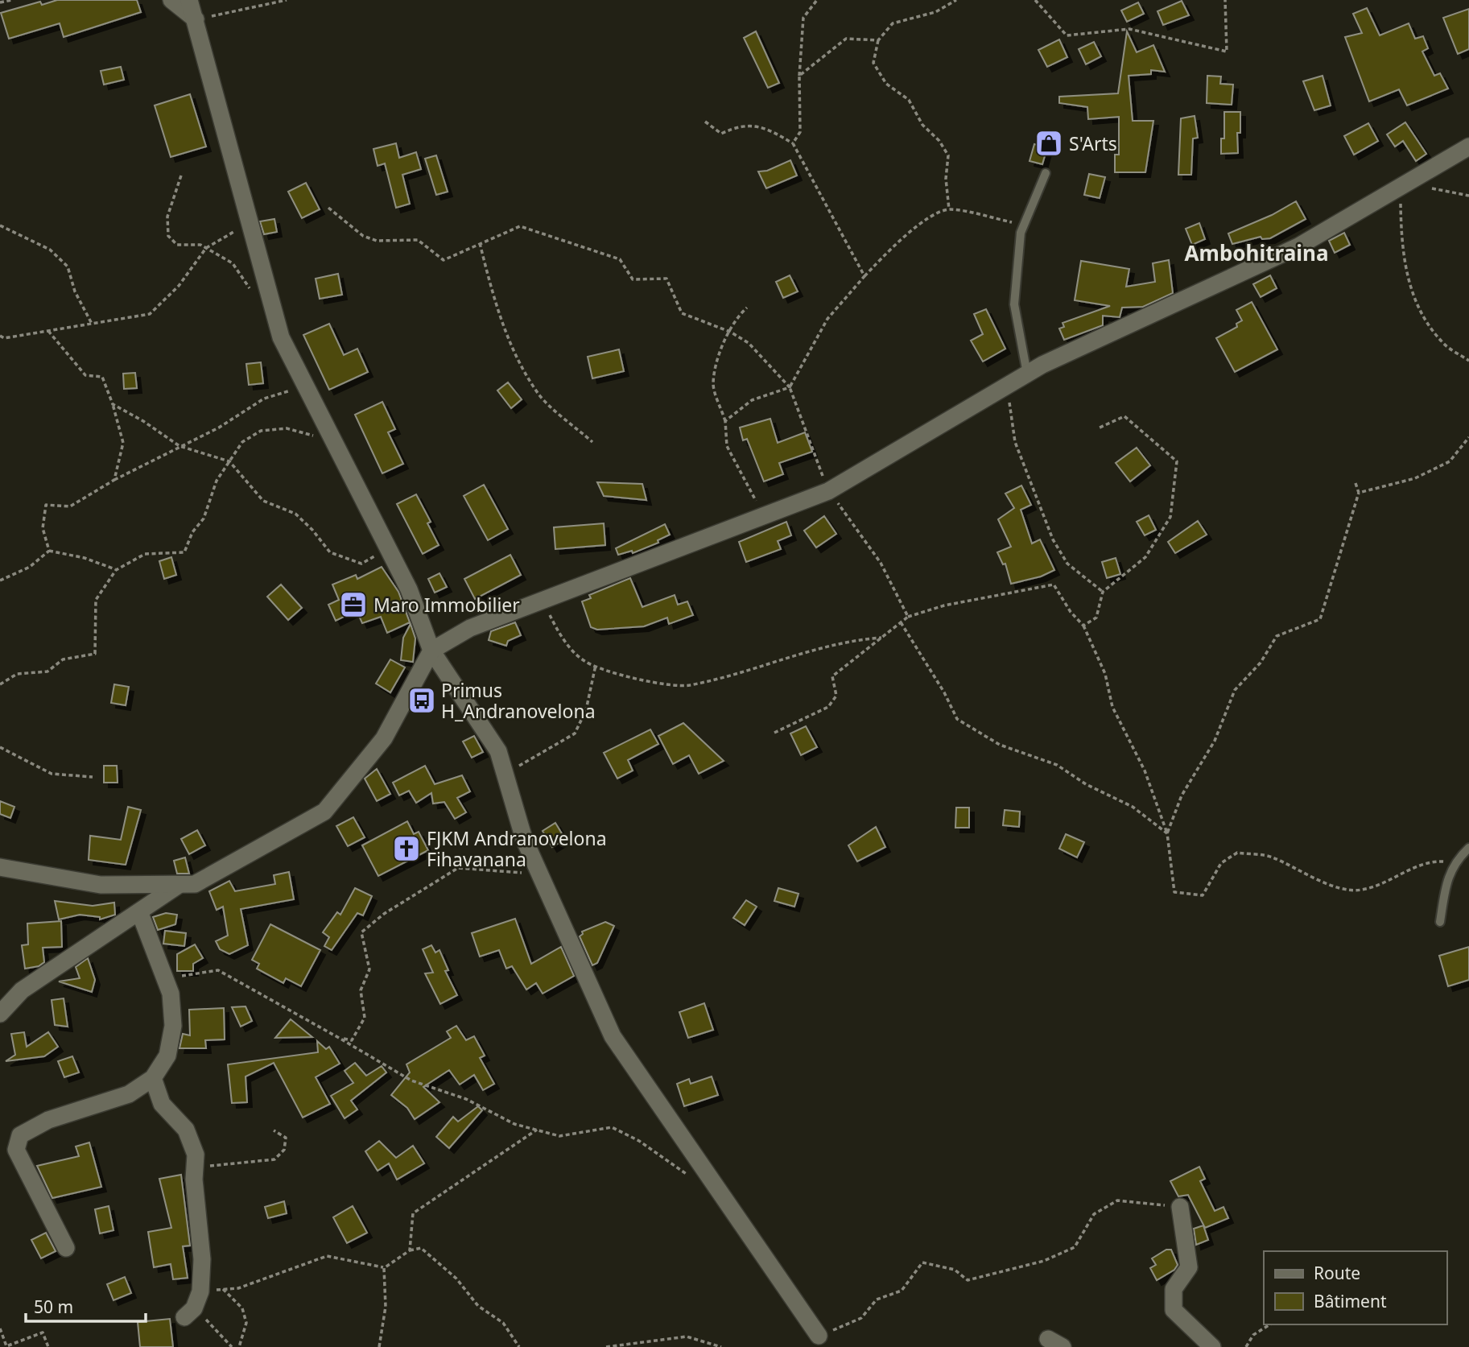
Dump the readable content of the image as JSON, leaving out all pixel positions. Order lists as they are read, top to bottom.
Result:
{
  "districts": ["Ambohitraina"],
  "places": {
    "shop": ["S'Arts"],
    "office": ["Maro Immobilier"],
    "bus stop": ["Primus H_Andranovelona"],
    "church": ["FJKM Andranovelona Fihavanana"]
  },
  "legend": ["Route", "Bâtiment"],
  "scale_bar": "50 m"
}
